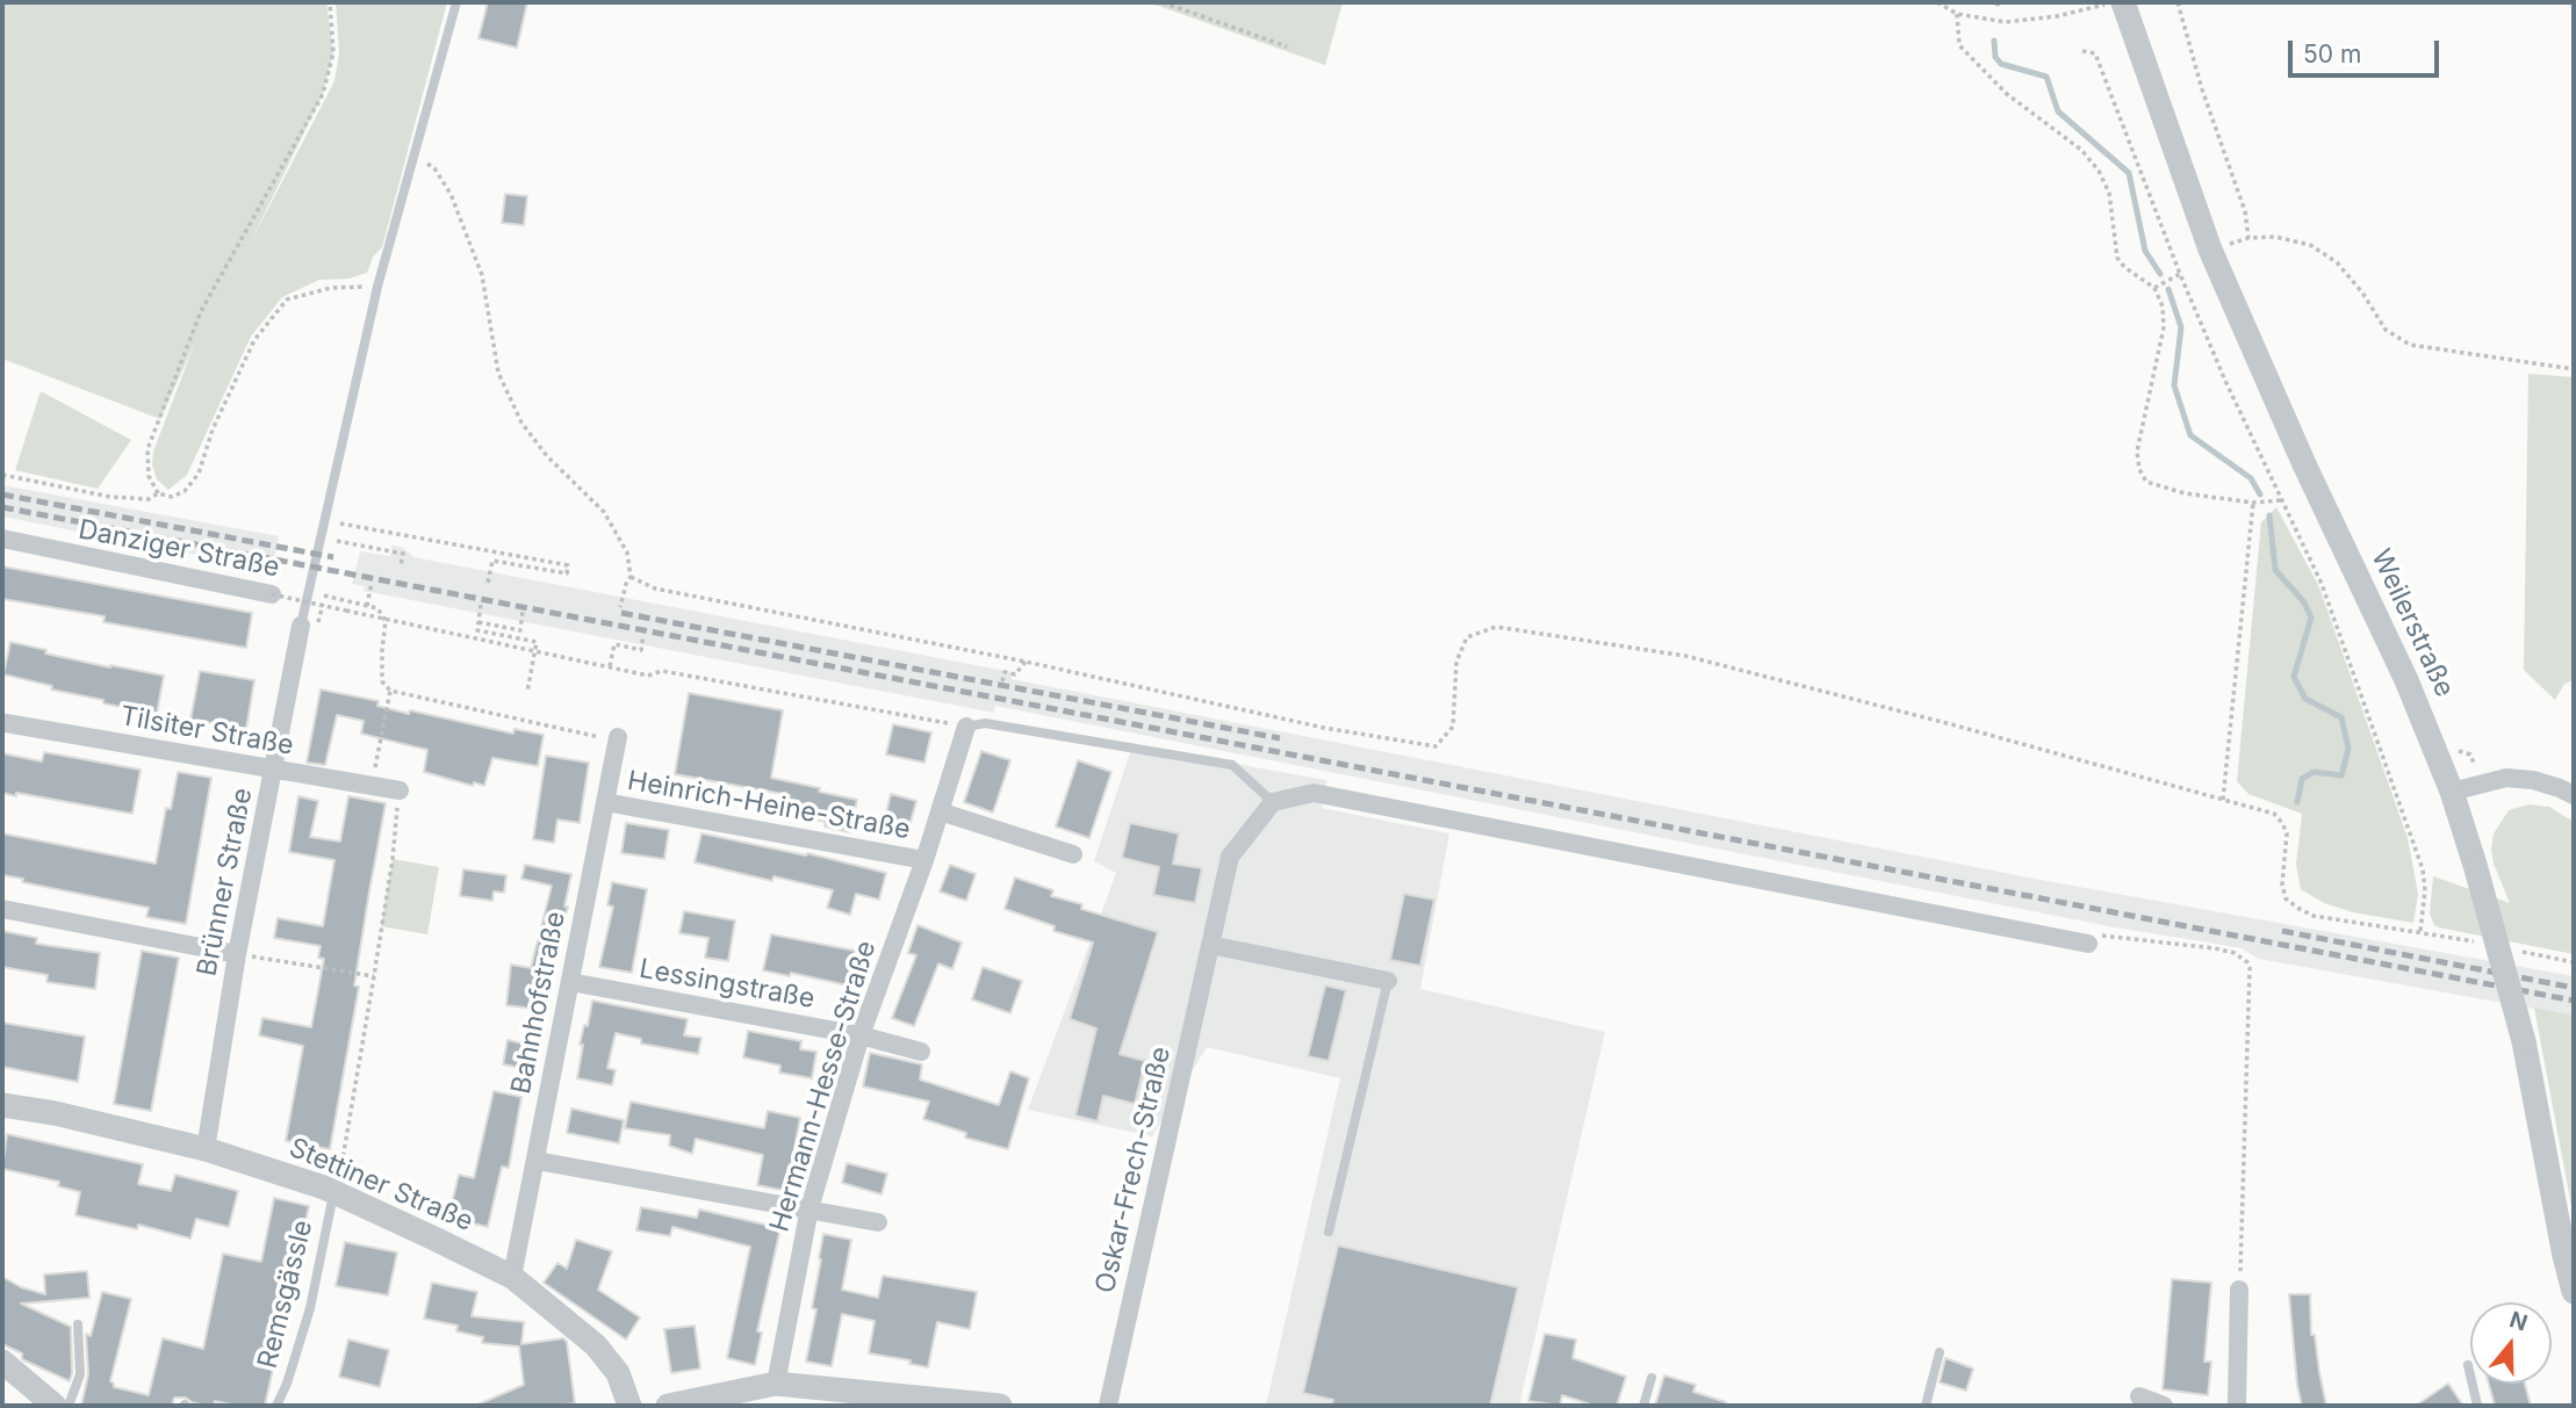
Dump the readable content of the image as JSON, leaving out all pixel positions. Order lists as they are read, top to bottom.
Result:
{
  "streets": {
    "street": [
      "Danziger Straße",
      "Weilerstraße",
      "Tilsiter Straße",
      "Heinrich-Heine-Straße",
      "Brünner Straße",
      "Lessingstraße",
      "Bahnhofstraße",
      "Hermann-Hesse-Straße",
      "Oskar-Frech-Straße",
      "Stettiner Straße"
    ],
    "lane": ["Remsgässle"]
  },
  "crossings": [
    ["Danziger Straße", "Hermann-Hesse-Straße"],
    ["Tilsiter Straße", "Brünner Straße"],
    ["Heinrich-Heine-Straße", "Bahnhofstraße"],
    ["Heinrich-Heine-Straße", "Hermann-Hesse-Straße"],
    ["Brünner Straße", "Stettiner Straße"],
    ["Lessingstraße", "Bahnhofstraße"],
    ["Lessingstraße", "Hermann-Hesse-Straße"],
    ["Bahnhofstraße", "Stettiner Straße"],
    ["Stettiner Straße", "Remsgässle"]
  ],
  "scale_bar": "50 m",
  "north": "top"
}
